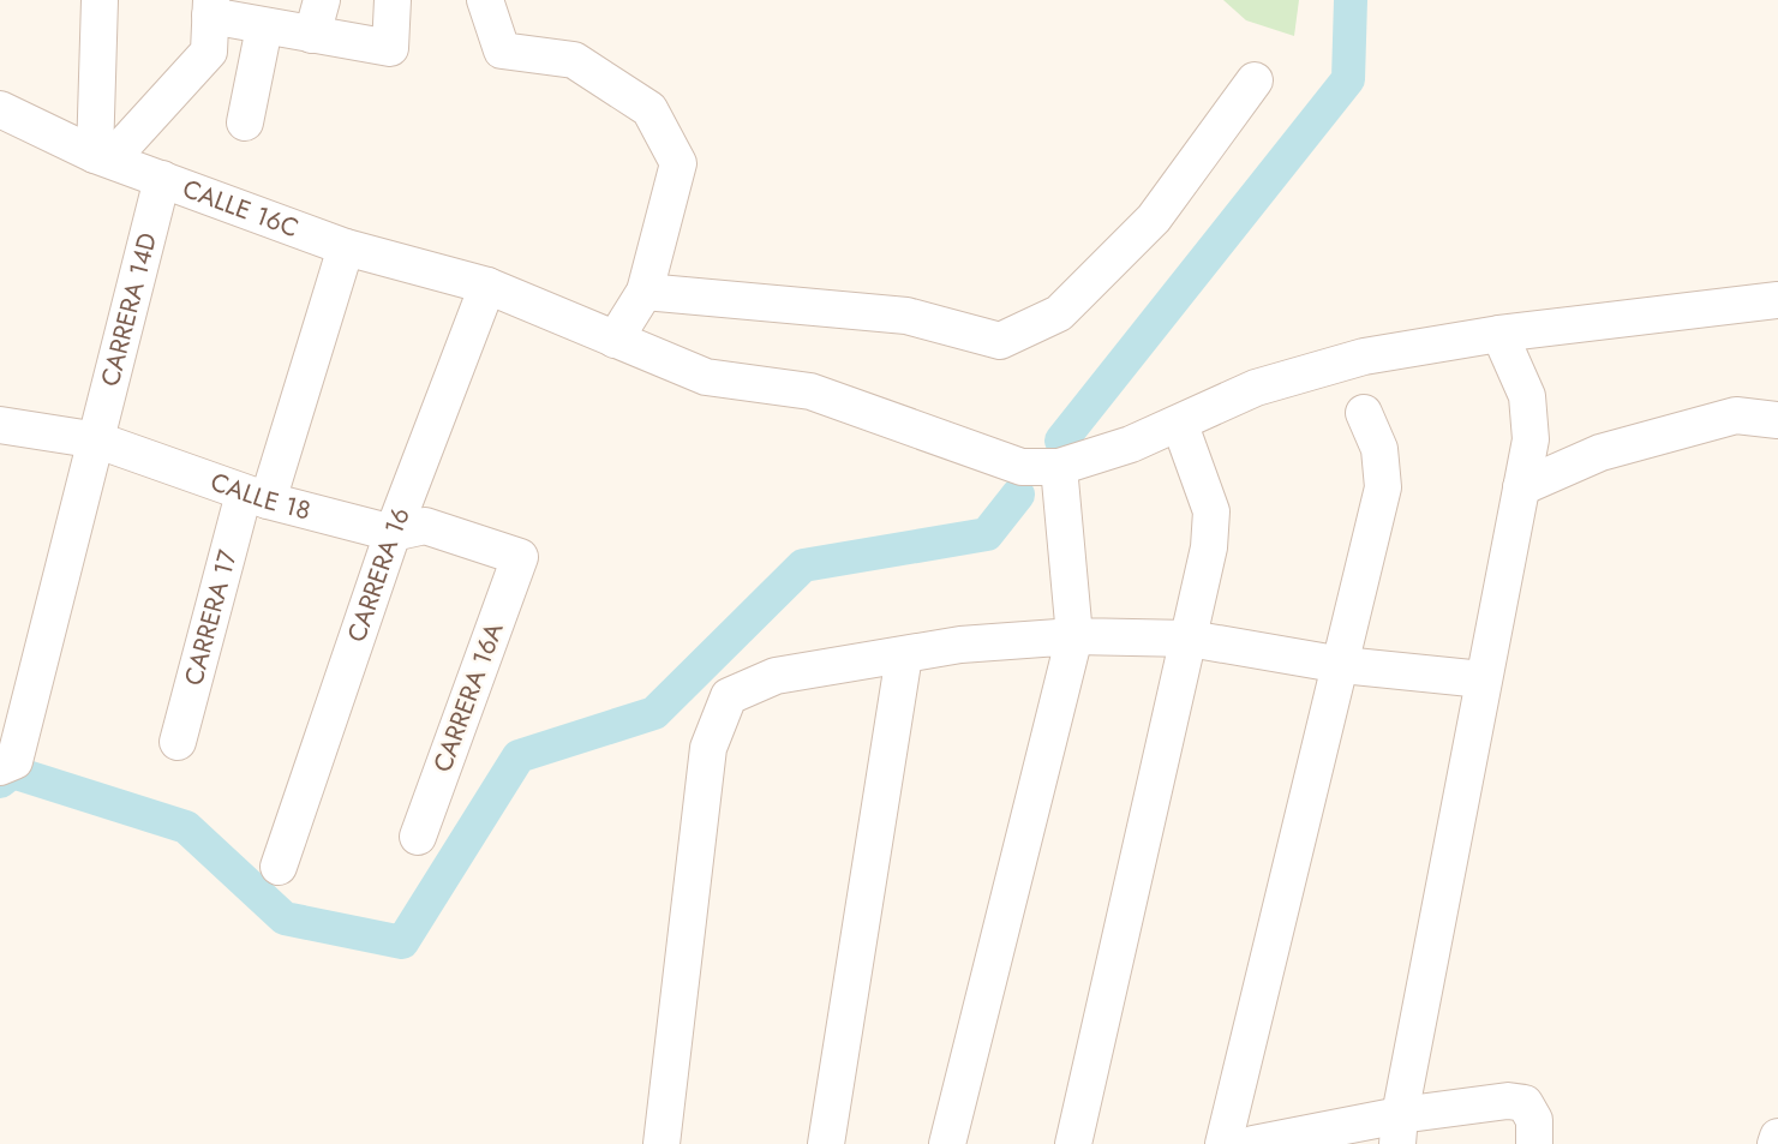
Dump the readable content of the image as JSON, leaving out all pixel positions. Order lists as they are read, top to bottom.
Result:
{
  "streets": {
    "street": [
      "CALLE 16C",
      "CARRERA 14D",
      "CALLE 18",
      "CARRERA 16",
      "CARRERA 17",
      "CARRERA 16A"
    ]
  },
  "crossings": [
    ["CALLE 16C", "CARRERA 14D"],
    ["CALLE 16C", "CARRERA 16"],
    ["CALLE 16C", "CARRERA 17"],
    ["CARRERA 14D", "CALLE 18"],
    ["CALLE 18", "CARRERA 16"],
    ["CALLE 18", "CARRERA 17"],
    ["CALLE 18", "CARRERA 16A"]
  ]
}
